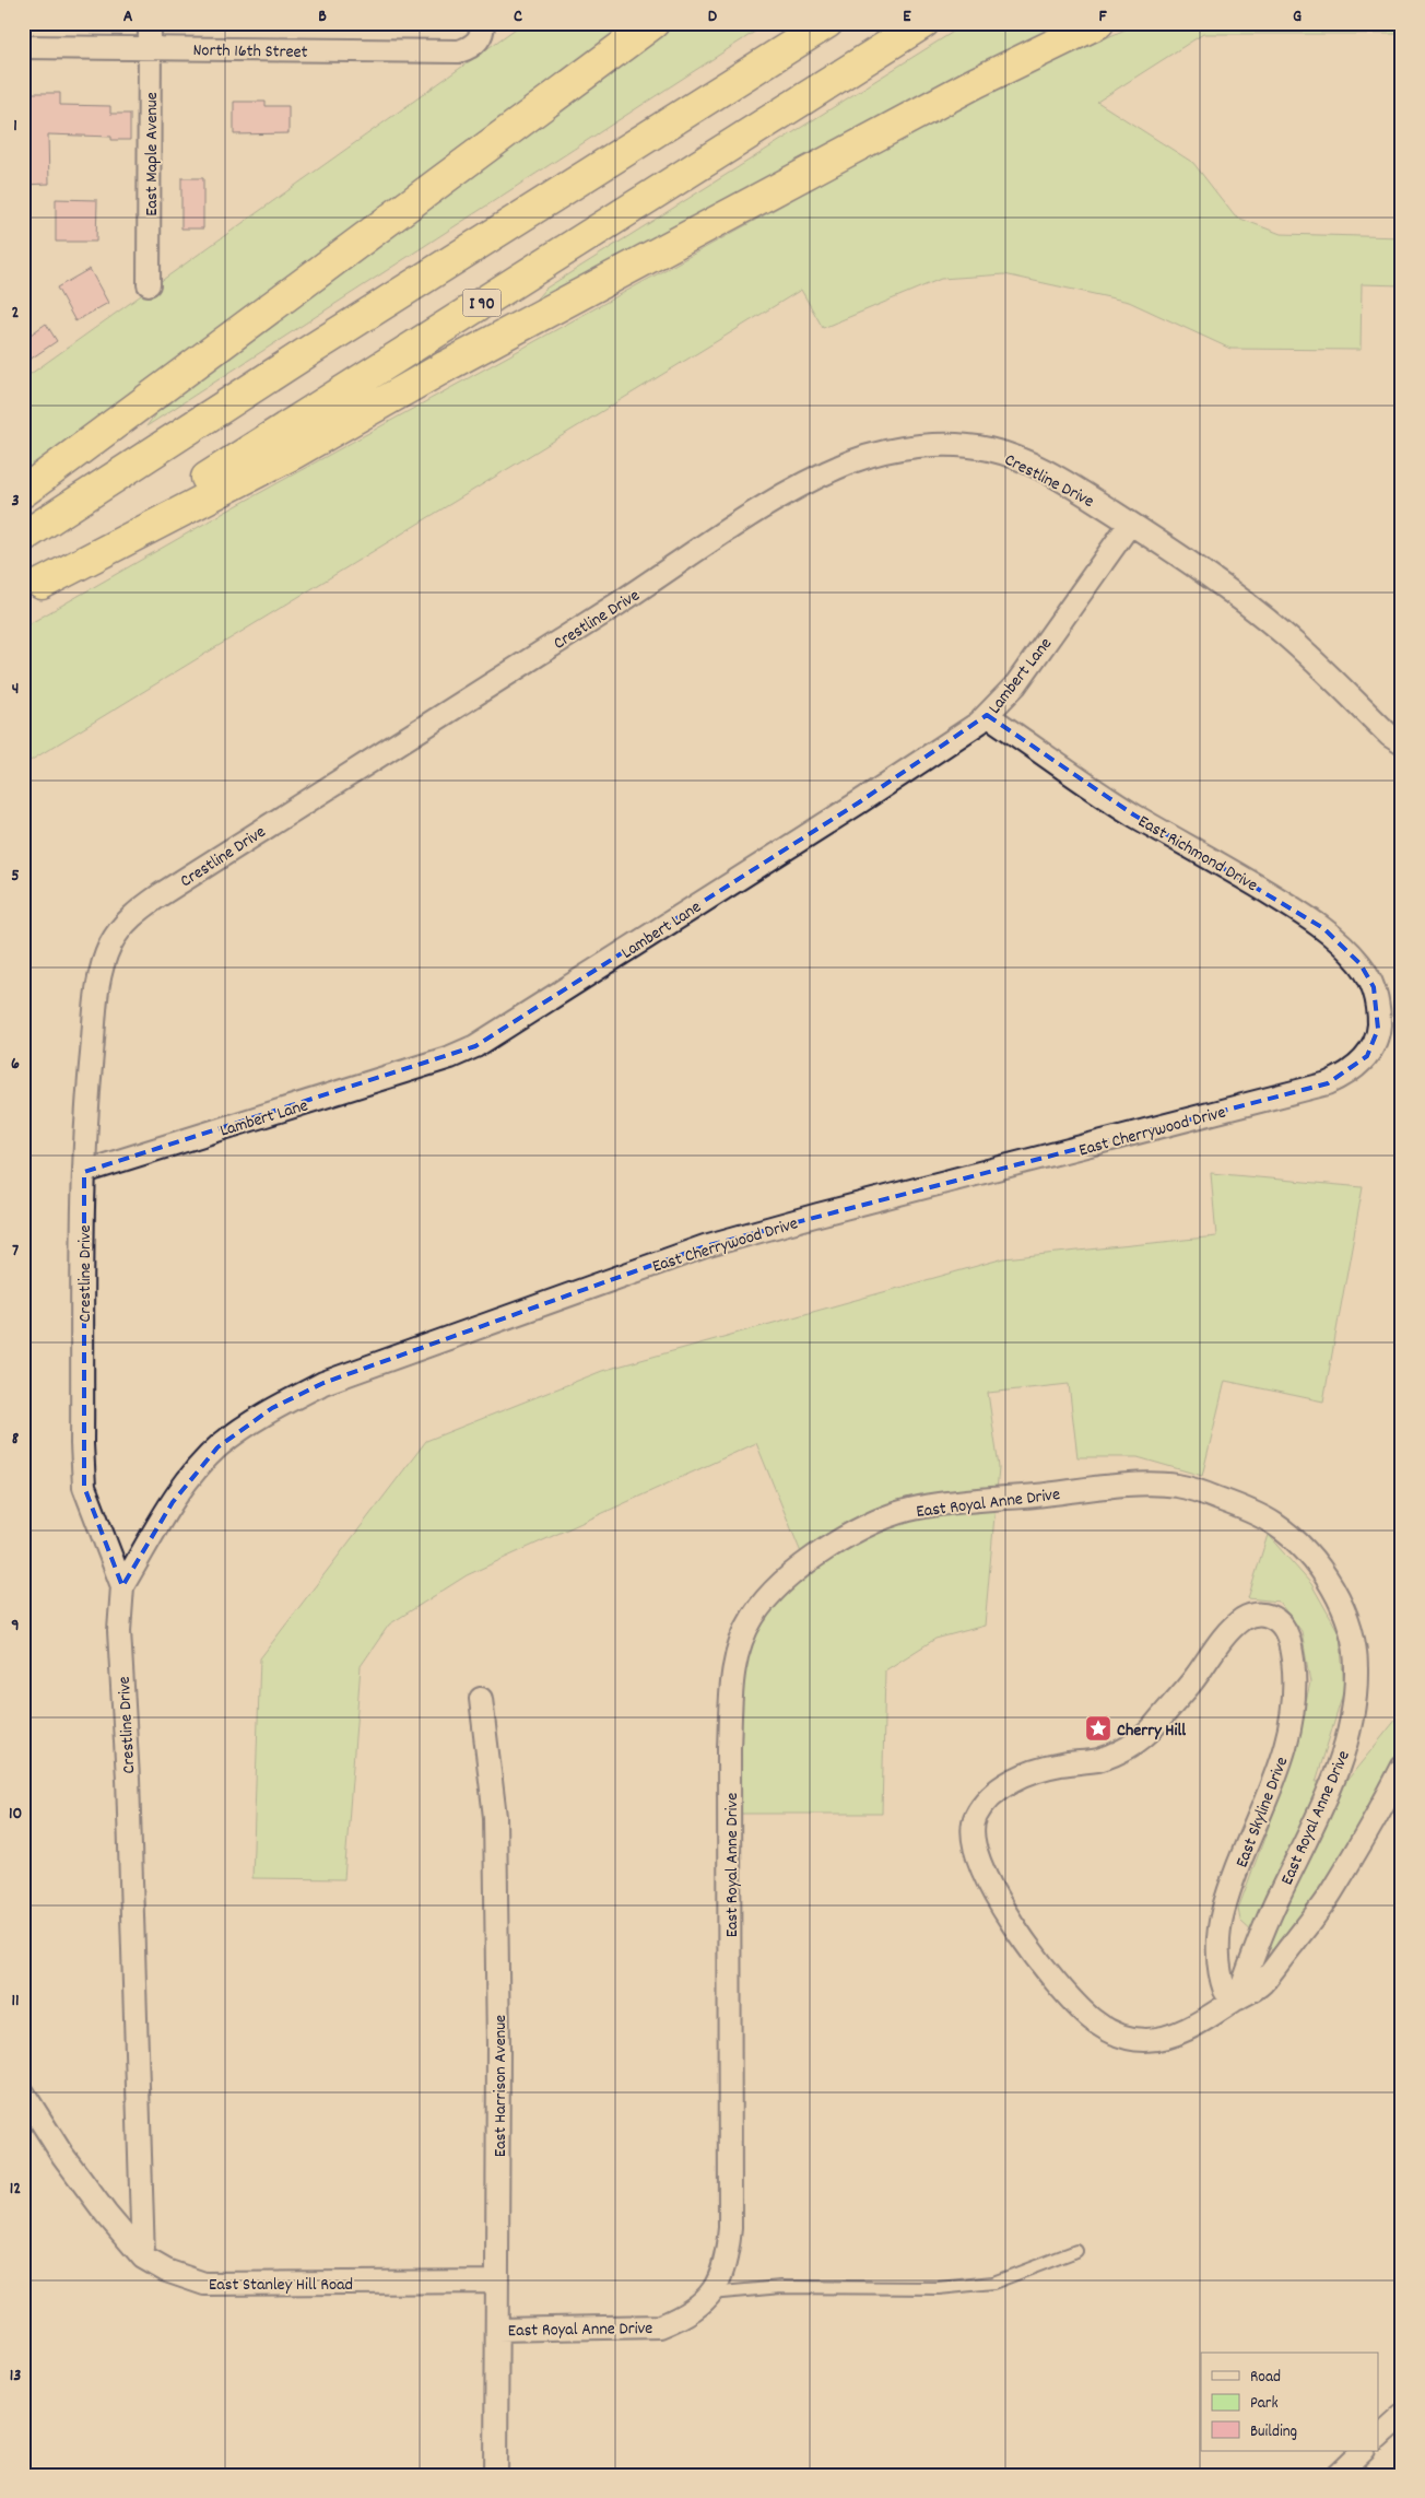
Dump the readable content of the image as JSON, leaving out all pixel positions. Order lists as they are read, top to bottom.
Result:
{
  "streets": {
    "highway": ["I 90"],
    "street": [
      "North 16th Street",
      "East Maple Avenue",
      "Crestline Drive",
      "Lambert Lane",
      "East Richmond Drive",
      "East Cherrywood Drive",
      "East Royal Anne Drive",
      "East Skyline Drive",
      "East Harrison Avenue",
      "East Stanley Hill Road"
    ]
  },
  "crossings": [
    ["North 16th Street", "East Maple Avenue"],
    ["Crestline Drive", "Lambert Lane"],
    ["Crestline Drive", "East Cherrywood Drive"],
    ["Crestline Drive", "East Stanley Hill Road"],
    ["Lambert Lane", "East Richmond Drive"],
    ["East Richmond Drive", "East Cherrywood Drive"],
    ["East Royal Anne Drive", "East Skyline Drive"],
    ["East Royal Anne Drive", "East Harrison Avenue"],
    ["East Harrison Avenue", "East Stanley Hill Road"]
  ],
  "places": {
    "place": ["Cherry Hill"]
  },
  "legend": ["Road", "Park", "Building"],
  "grid": {
    "columns": [
      "A",
      "B",
      "C",
      "D",
      "E",
      "F",
      "G"
    ],
    "rows": [
      "1",
      "2",
      "3",
      "4",
      "5",
      "6",
      "7",
      "8",
      "9",
      "10",
      "11",
      "12",
      "13"
    ]
  }
}
